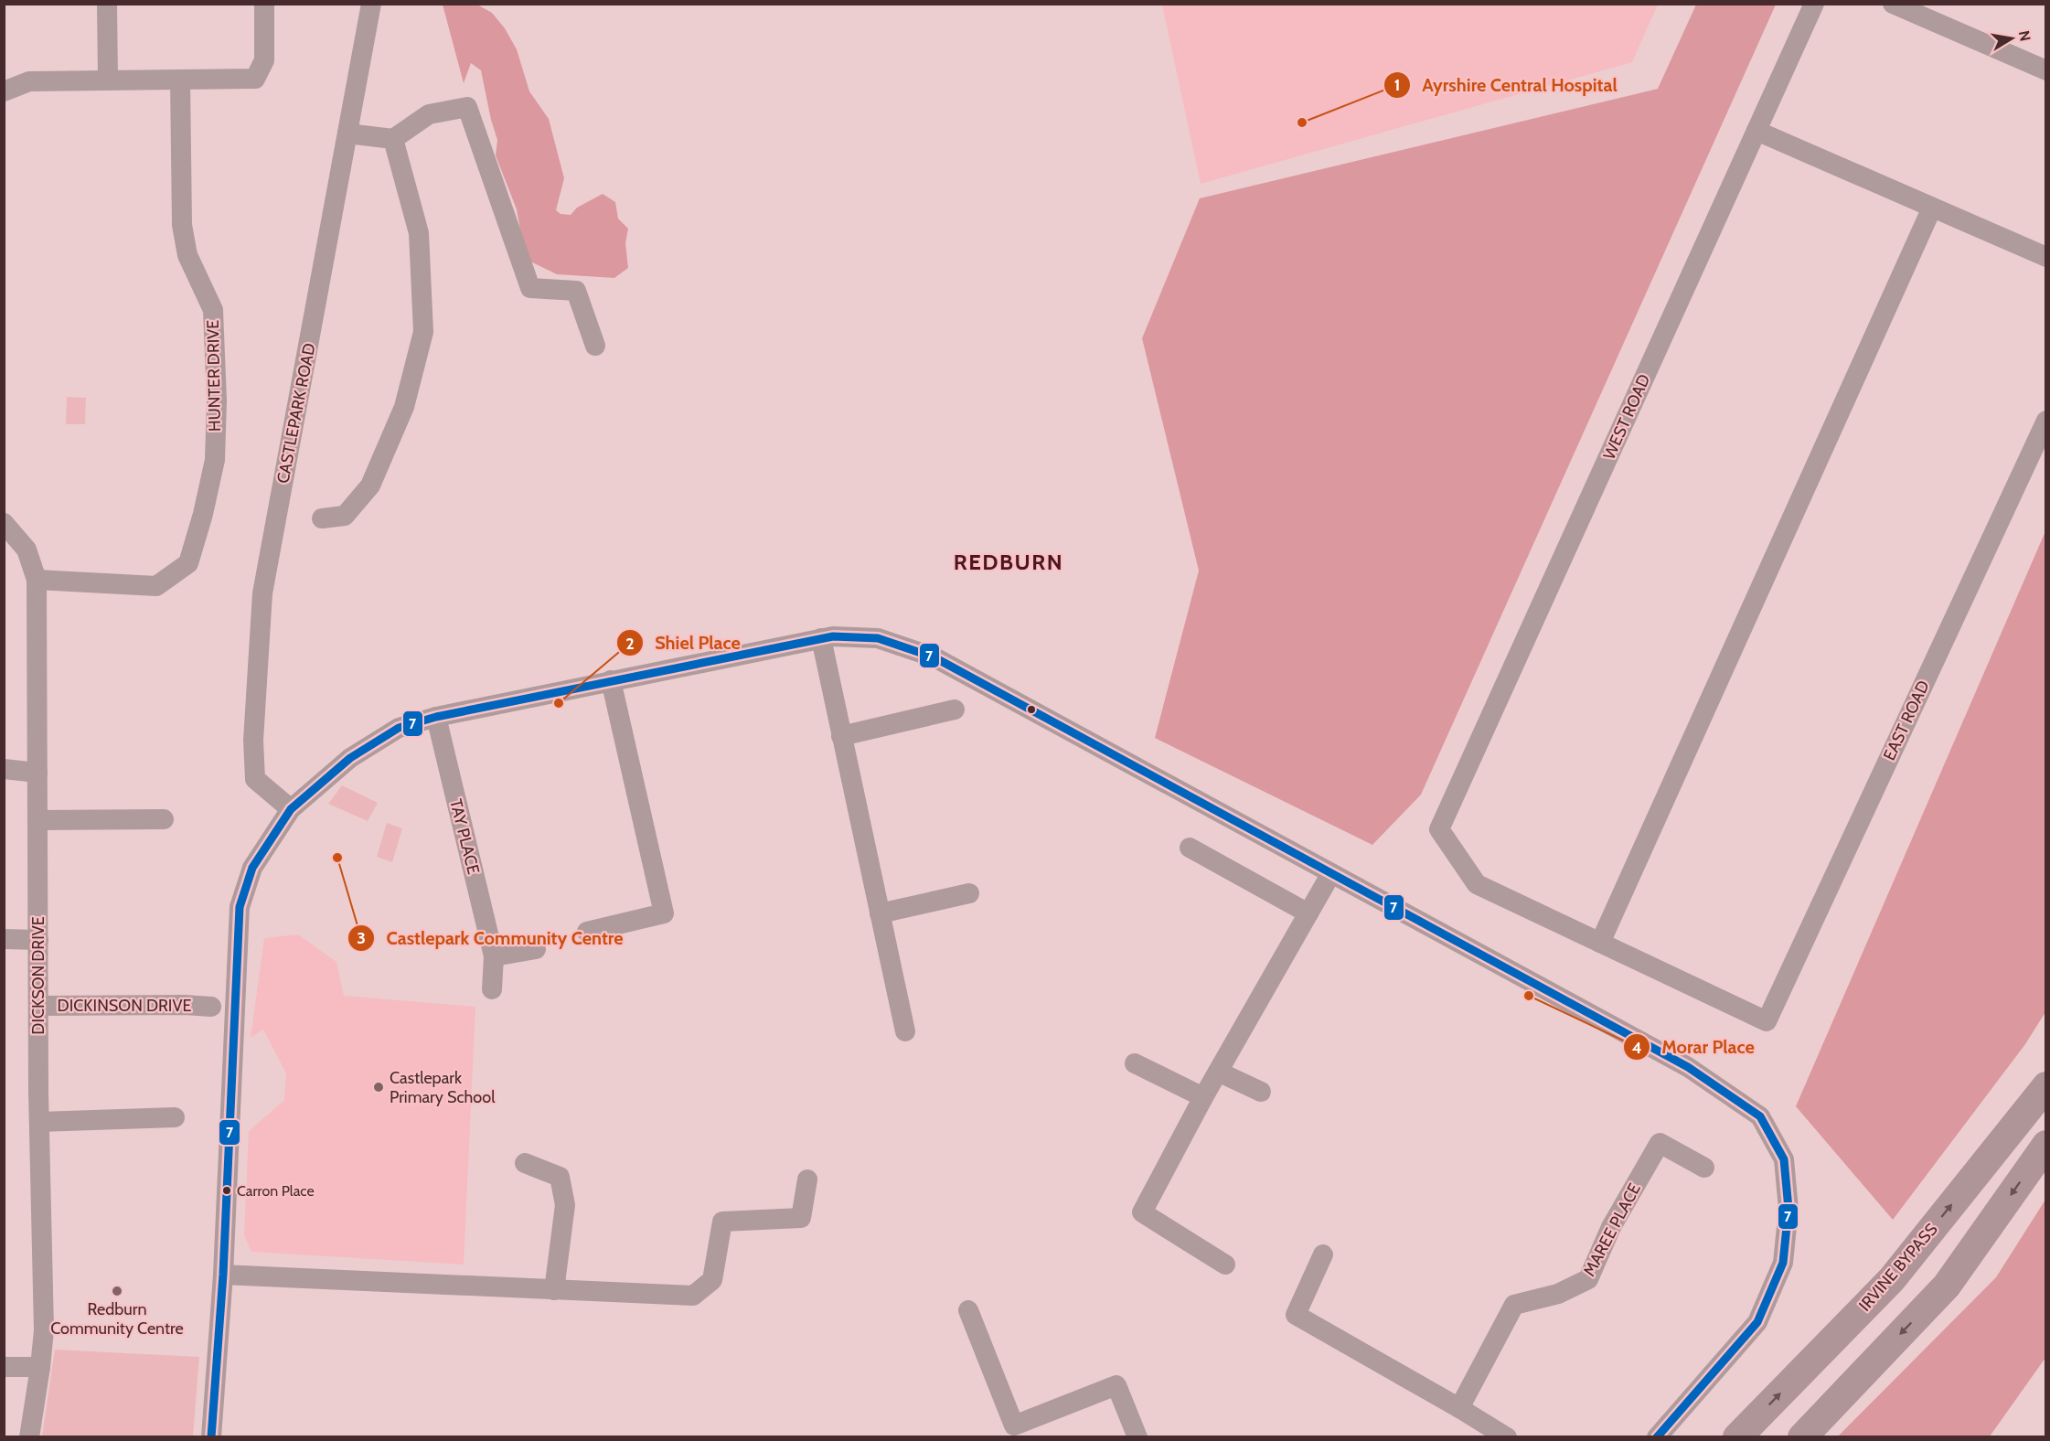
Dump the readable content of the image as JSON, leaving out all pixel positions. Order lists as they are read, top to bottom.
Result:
{
  "streets": {
    "highway": ["IRVINE BYPASS"],
    "street": [
      "HUNTER DRIVE",
      "CASTLEPARK ROAD",
      "WEST ROAD",
      "EAST ROAD",
      "TAY PLACE",
      "DICKSON DRIVE",
      "DICKINSON DRIVE",
      "MAREE PLACE"
    ]
  },
  "crossings": [
    ["HUNTER DRIVE", "DICKSON DRIVE"],
    ["WEST ROAD", "EAST ROAD"],
    ["DICKSON DRIVE", "DICKINSON DRIVE"]
  ],
  "districts": ["REDBURN"],
  "places": [
    "Ayrshire Central Hospital",
    "Shiel Place",
    "Castlepark Community Centre",
    "Morar Place",
    "Castlepark Primary School",
    "Carron Place",
    "Redburn Community Centre"
  ],
  "lines": ["transit line 7"],
  "north": "right"
}
